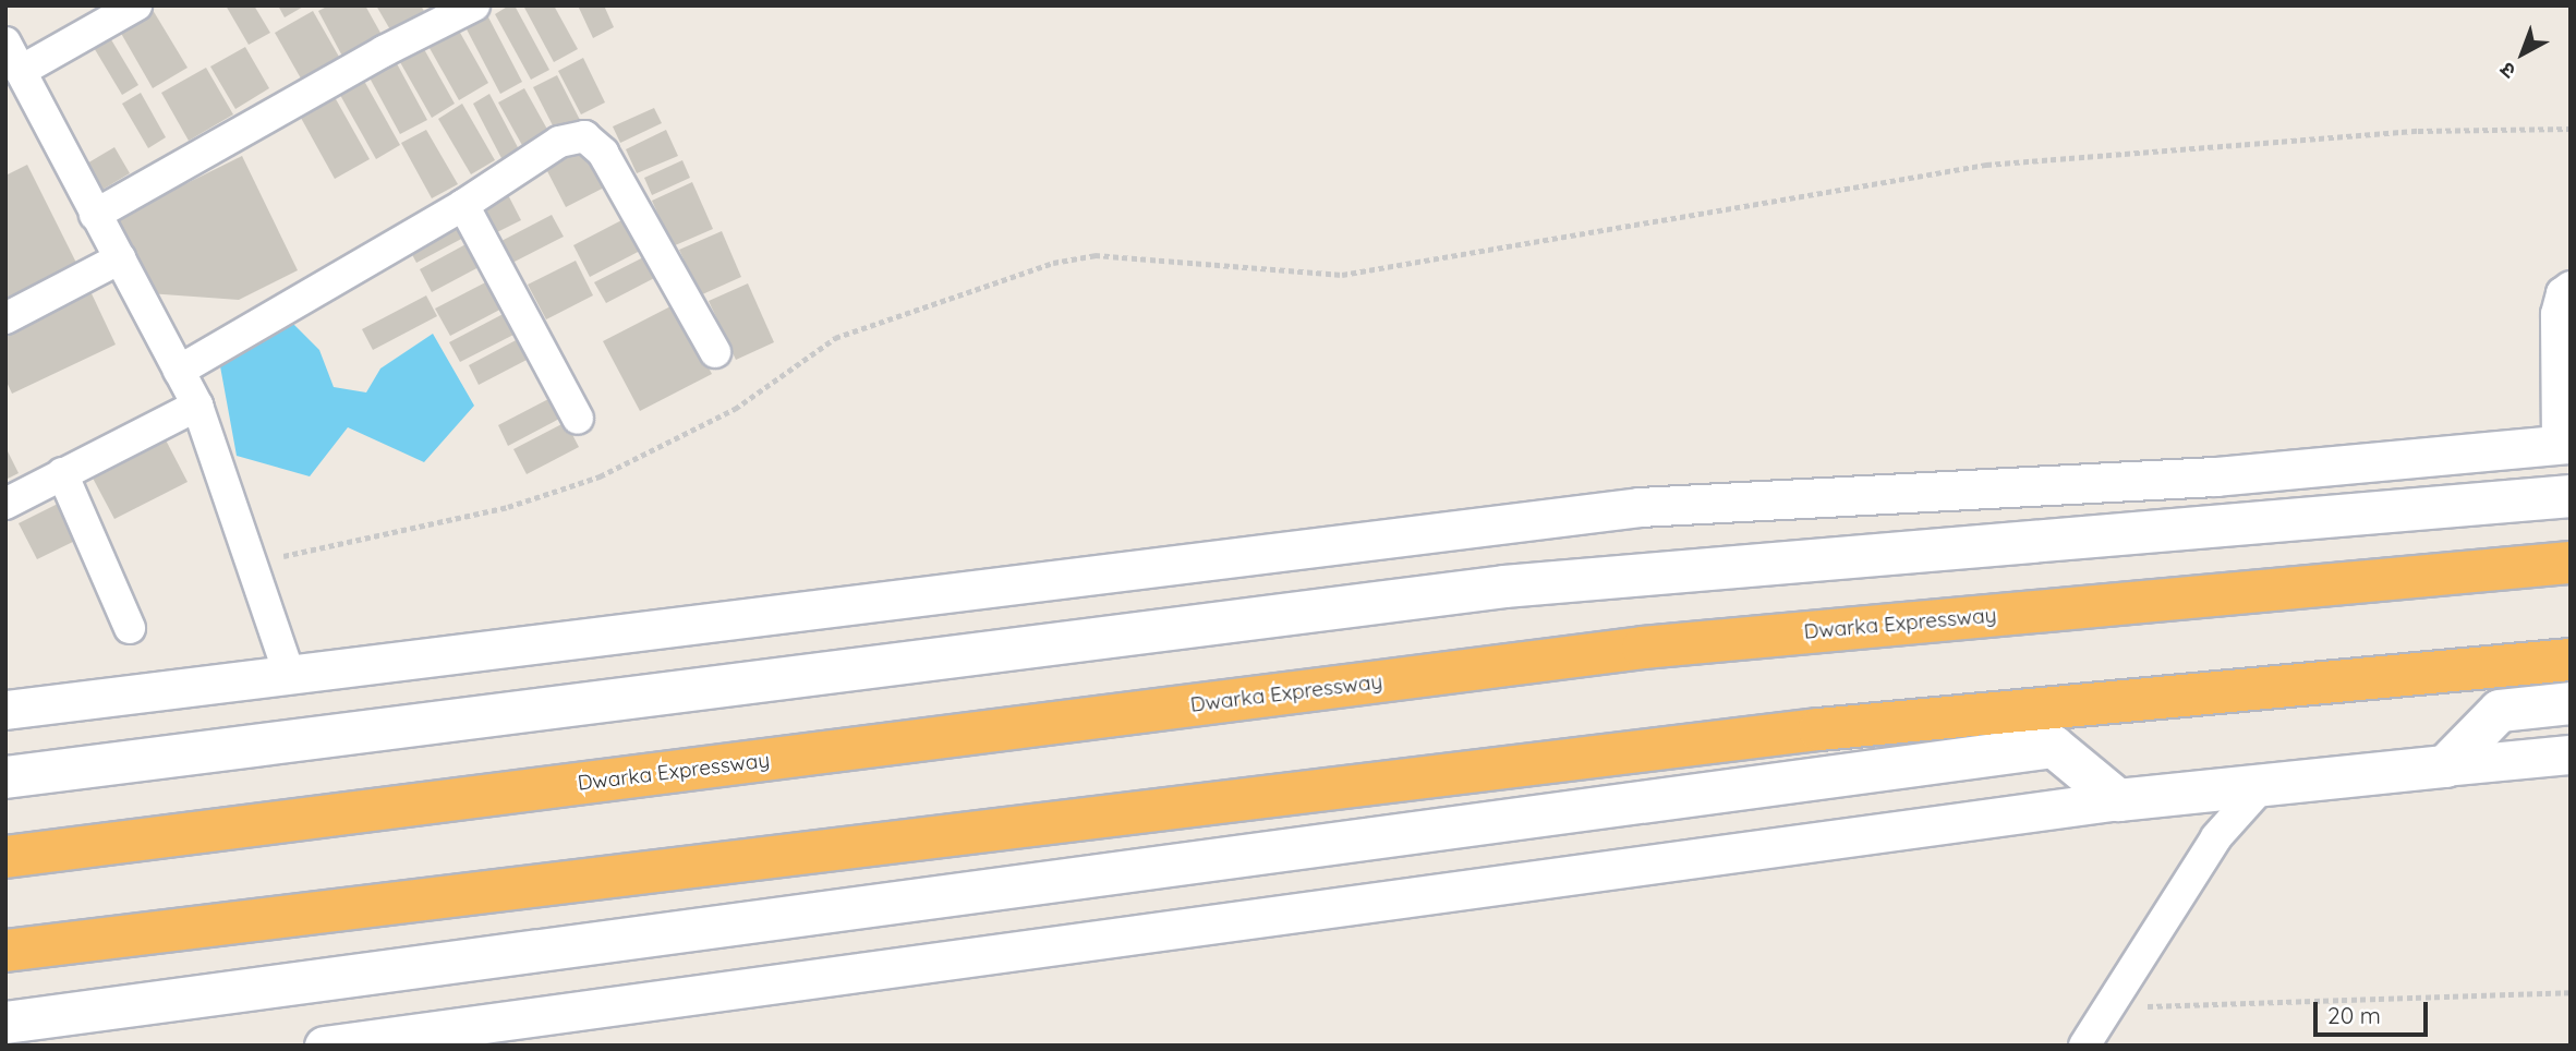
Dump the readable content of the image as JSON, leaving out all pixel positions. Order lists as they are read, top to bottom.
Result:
{
  "streets": {
    "highway": ["Dwarka Expressway"]
  },
  "scale_bar": "20 m",
  "north": "bottom left"
}
